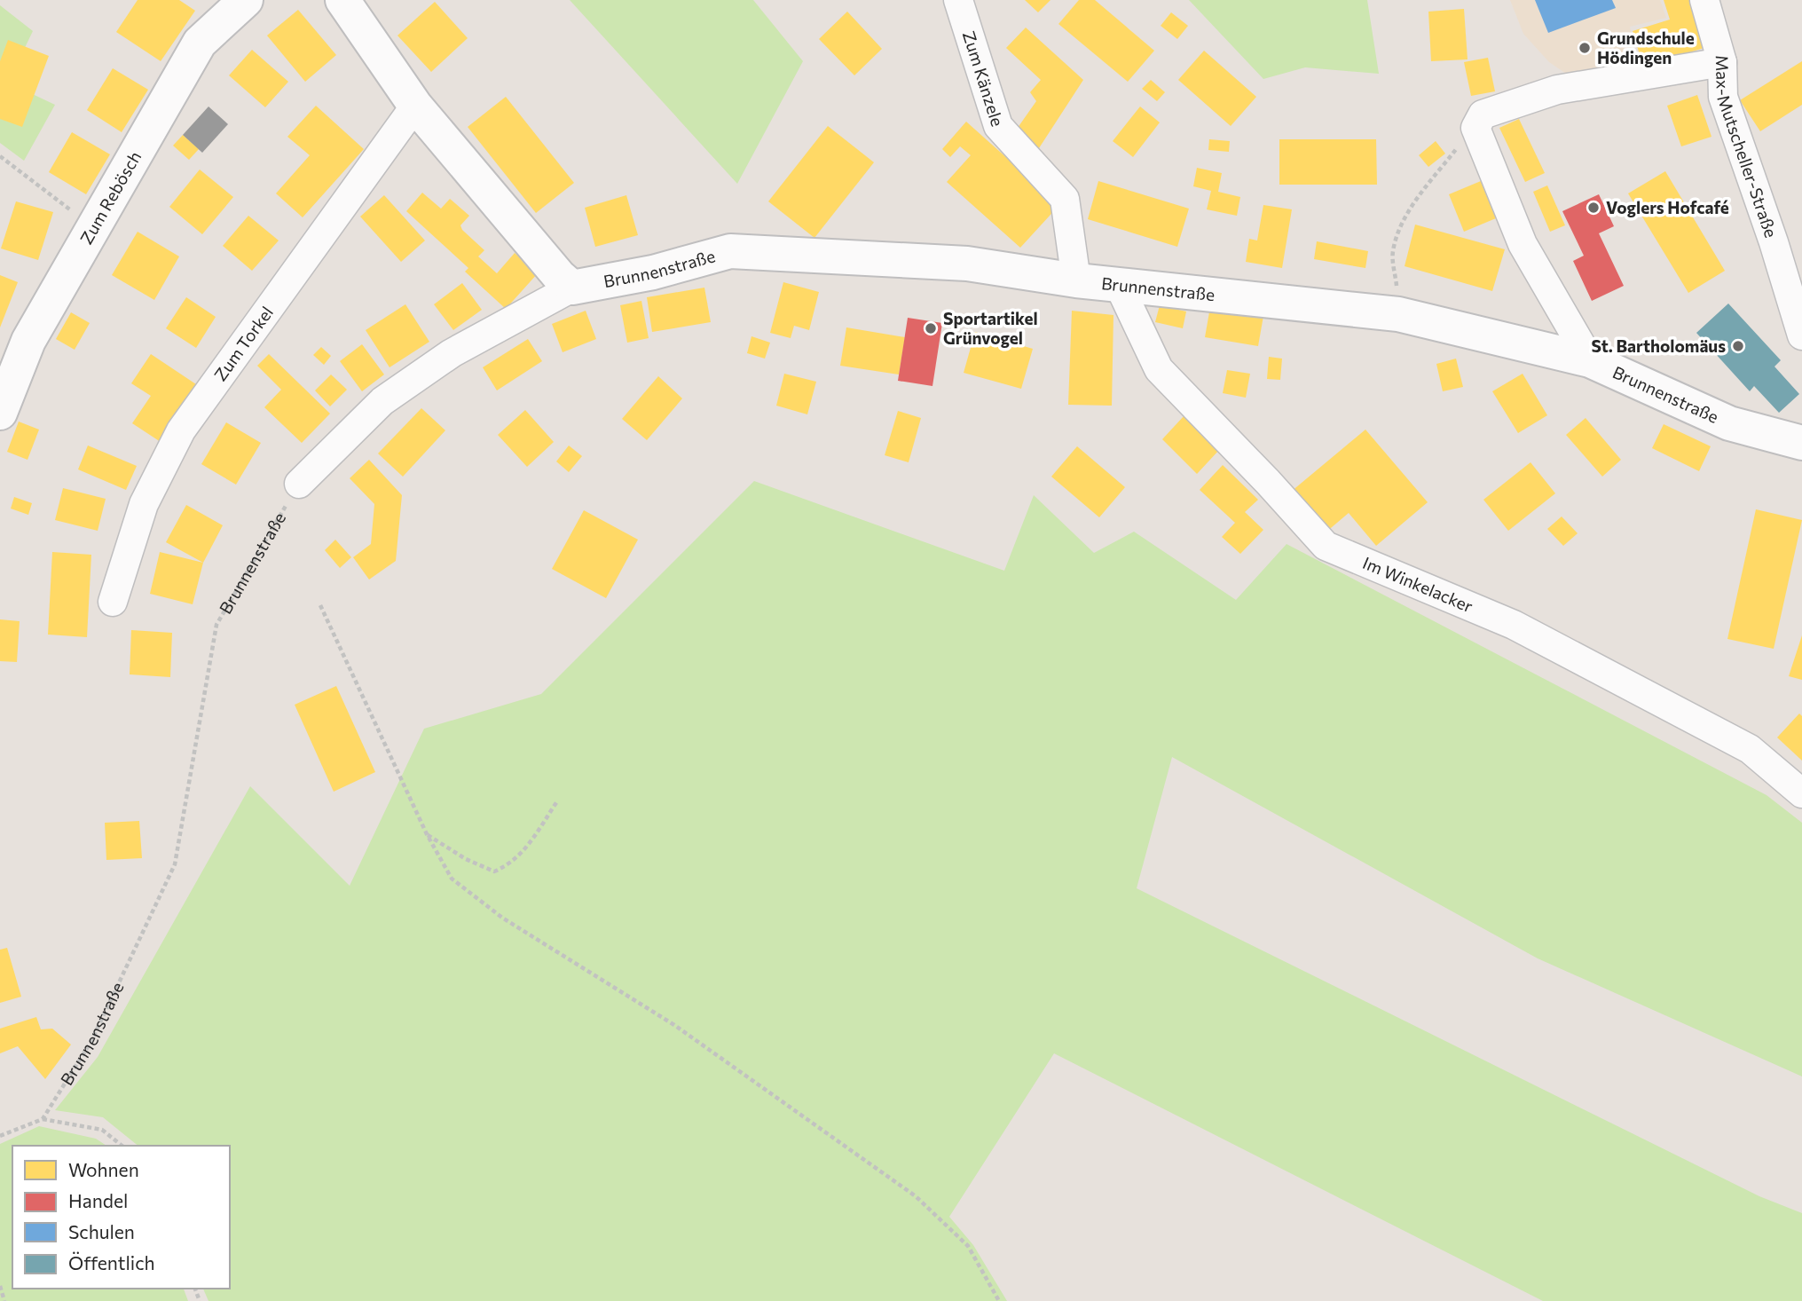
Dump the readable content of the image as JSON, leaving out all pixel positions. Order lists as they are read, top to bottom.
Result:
{
  "streets": {
    "street": [
      "Zum Känzele",
      "Max-Mutscheller-Straße",
      "Zum Rebösch",
      "Brunnenstraße",
      "Zum Torkel",
      "Im Winkelacker"
    ]
  },
  "crossings": [
    ["Zum Känzele", "Brunnenstraße"],
    ["Brunnenstraße", "Im Winkelacker"]
  ],
  "places": [
    "Grundschule Hödingen",
    "Voglers Hofcafé",
    "Sportartikel Grünvogel",
    "St. Bartholomäus"
  ],
  "legend": [
    "Wohnen",
    "Handel",
    "Schulen",
    "Öffentlich"
  ]
}
